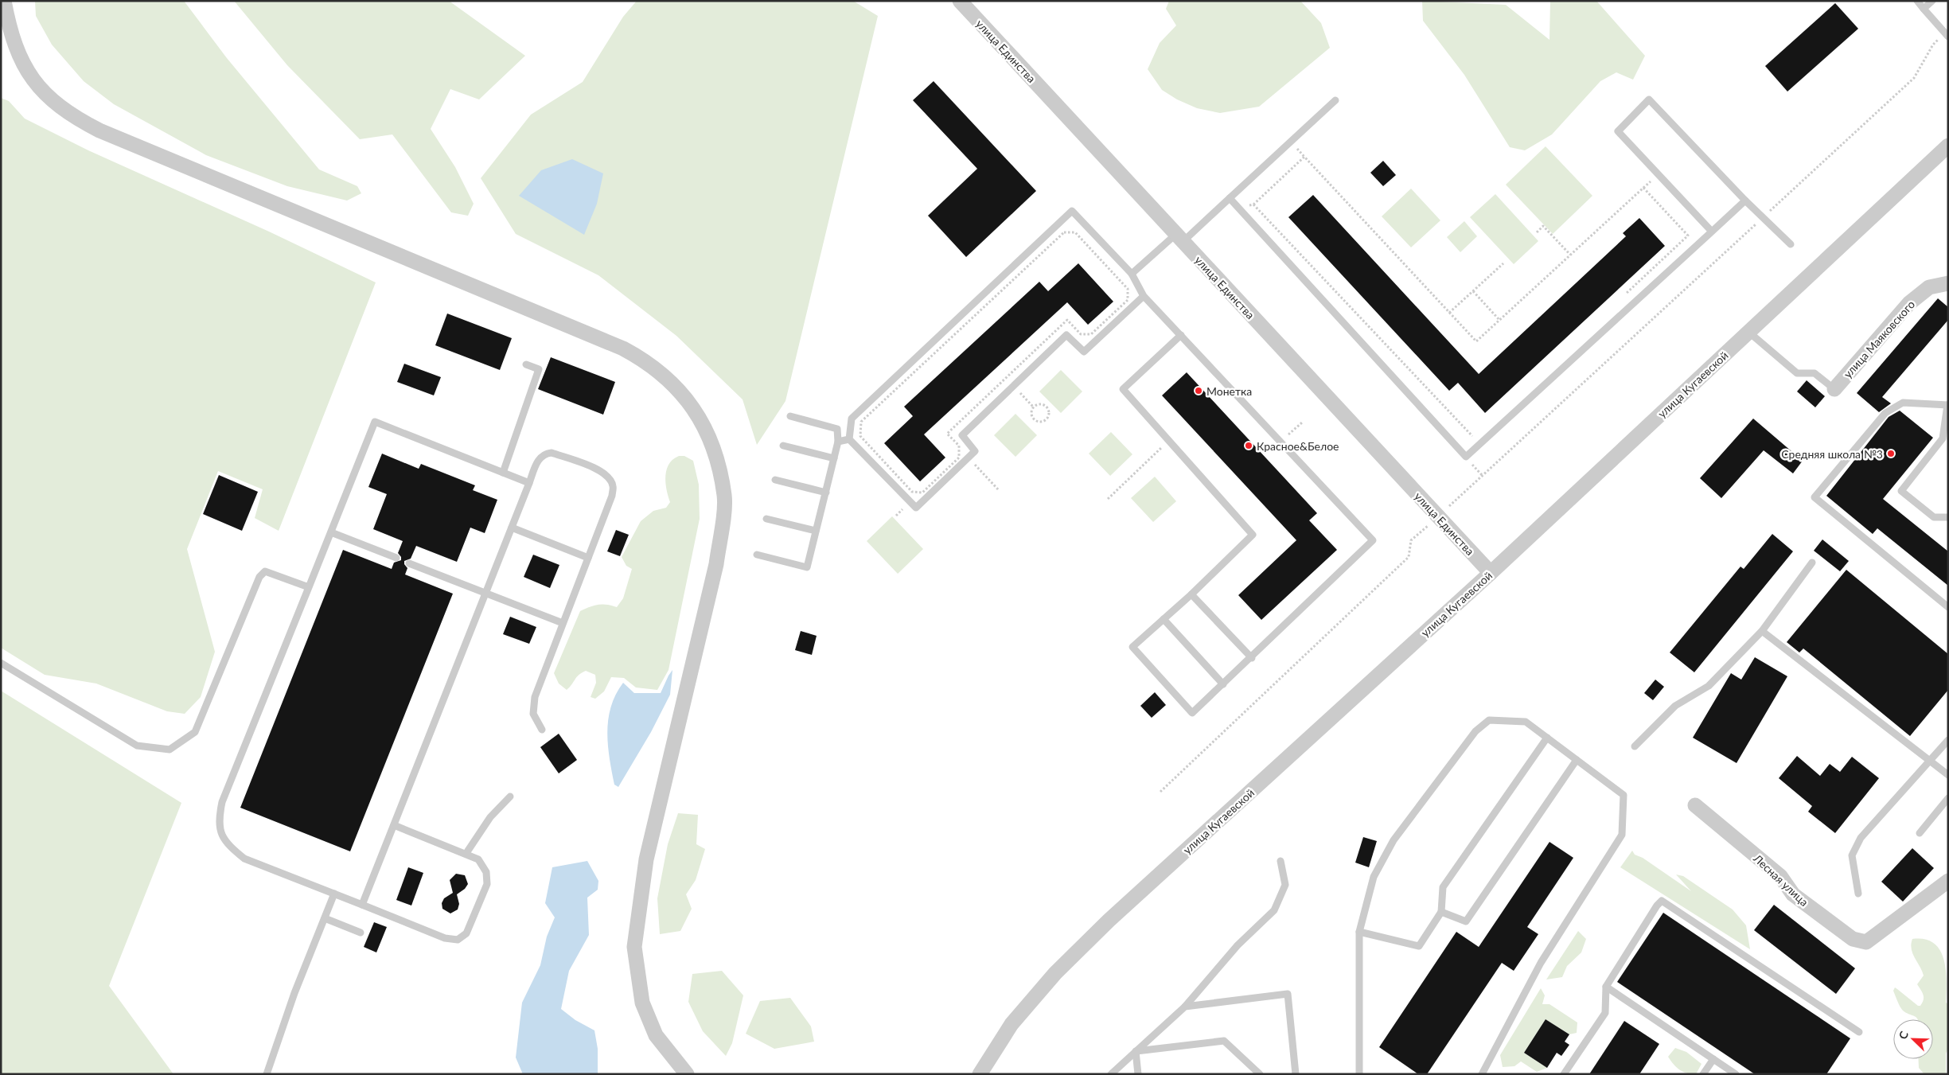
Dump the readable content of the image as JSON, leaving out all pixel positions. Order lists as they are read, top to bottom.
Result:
{
  "streets": {
    "street": [
      "улица Единства",
      "улица Маяковского",
      "улица Кугаевской",
      "Лесная улица"
    ]
  },
  "crossings": [
    ["улица Единства", "улица Кугаевской"]
  ],
  "places": ["Монетка", "Красное&Белое", "Средняя школа №3"],
  "north": "top left"
}
